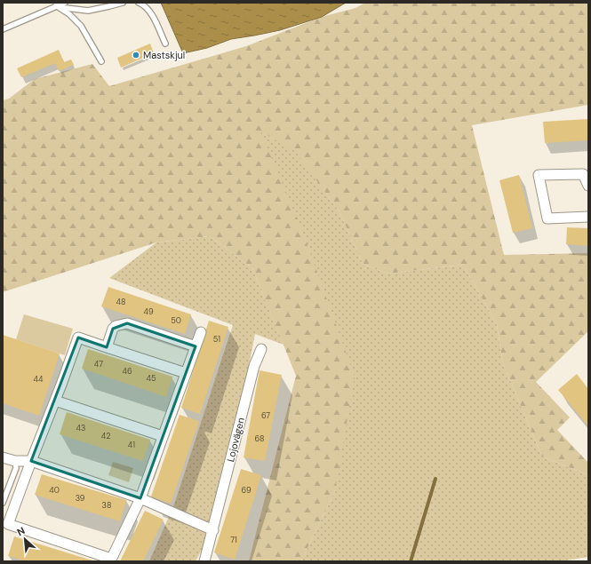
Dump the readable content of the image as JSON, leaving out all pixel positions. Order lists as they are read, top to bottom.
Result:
{
  "streets": {
    "street": ["Lojovägen"]
  },
  "places": ["Mastskjul"],
  "house_numbers": [
    "48",
    "49",
    "50",
    "51",
    "47",
    "46",
    "45",
    "44",
    "67",
    "43",
    "42",
    "68",
    "41",
    "40",
    "69",
    "39",
    "38",
    "71"
  ],
  "north": "top left"
}
